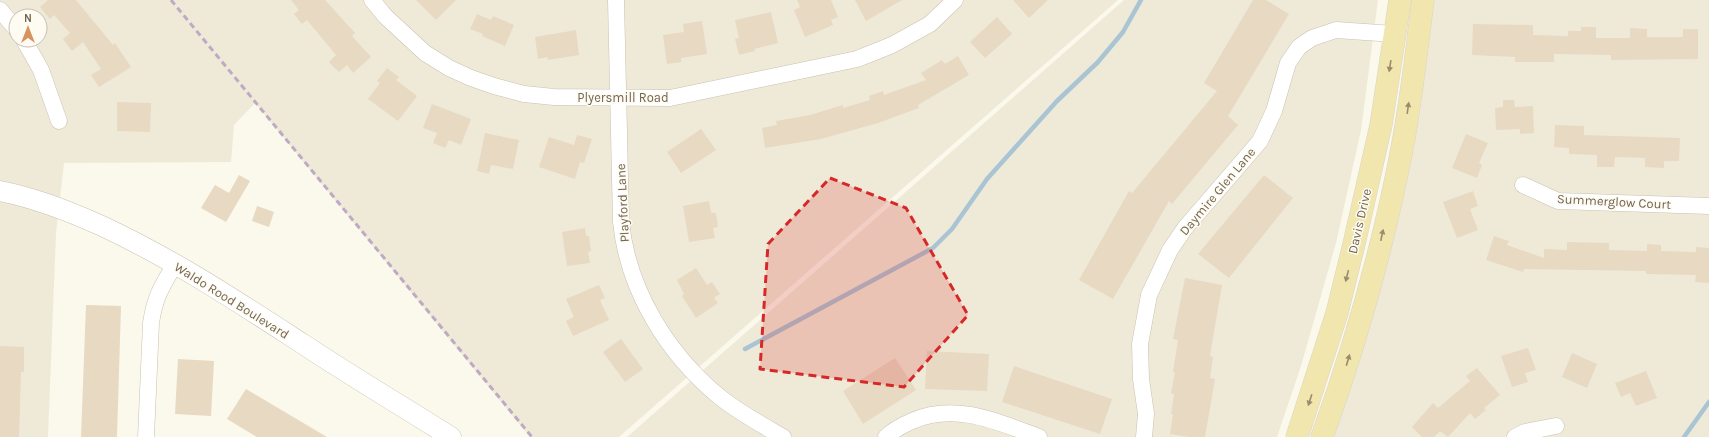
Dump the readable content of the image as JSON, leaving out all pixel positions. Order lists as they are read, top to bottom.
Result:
{
  "streets": {
    "main road": ["Davis Drive"],
    "street": [
      "Plyersmill Road",
      "Daymire Glen Lane",
      "Summerglow Court",
      "Playford Lane",
      "Waldo Rood Boulevard"
    ]
  },
  "crossings": [
    ["Plyersmill Road", "Playford Lane"],
    ["Daymire Glen Lane", "Davis Drive"]
  ],
  "north": "top"
}
